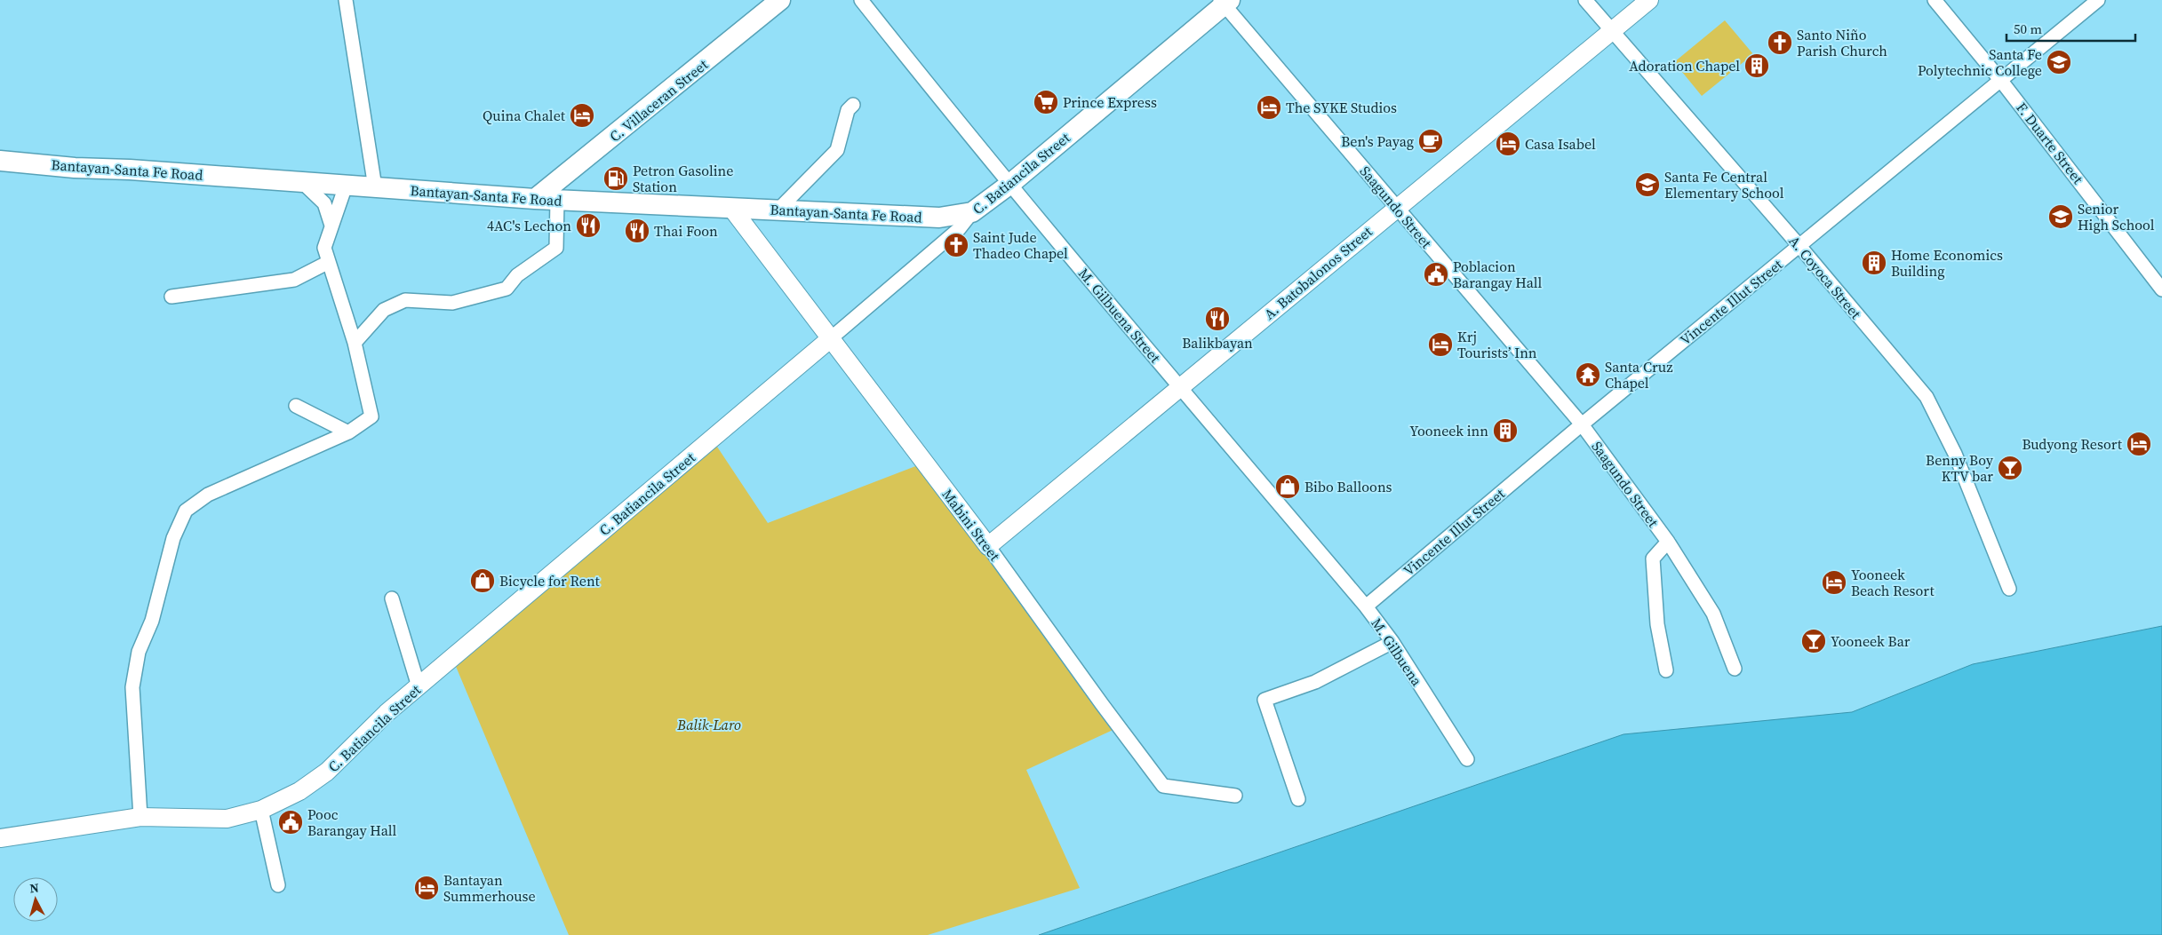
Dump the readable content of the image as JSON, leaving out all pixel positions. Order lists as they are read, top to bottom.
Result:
{
  "streets": {
    "main road": ["C. Villaceran Street", "Bantayan-Santa Fe Road", "C. Batiancila Street"],
    "street": [
      "F. Duarte Street",
      "Saagundo Street",
      "A. Batobalonos Street",
      "A. Coyoca Street",
      "Vincente Illut Street",
      "M. Gilbuena Street",
      "Mabini Street",
      "M. Gilbuena"
    ]
  },
  "crossings": [
    ["C. Villaceran Street", "Bantayan-Santa Fe Road"],
    ["F. Duarte Street", "Vincente Illut Street"],
    ["Bantayan-Santa Fe Road", "C. Batiancila Street"],
    ["Bantayan-Santa Fe Road", "Mabini Street"],
    ["C. Batiancila Street", "Saagundo Street"],
    ["C. Batiancila Street", "M. Gilbuena Street"],
    ["C. Batiancila Street", "Mabini Street"],
    ["Saagundo Street", "A. Batobalonos Street"],
    ["Saagundo Street", "Vincente Illut Street"],
    ["A. Batobalonos Street", "A. Coyoca Street"],
    ["A. Batobalonos Street", "M. Gilbuena Street"],
    ["A. Batobalonos Street", "Mabini Street"],
    ["A. Coyoca Street", "Vincente Illut Street"],
    ["Vincente Illut Street", "M. Gilbuena Street"],
    ["Vincente Illut Street", "M. Gilbuena"],
    ["M. Gilbuena Street", "M. Gilbuena"]
  ],
  "parks": ["Balik-Laro"],
  "places": {
    "church": ["Santo Niño Parish Church", "Saint Jude Thadeo Chapel"],
    "school or university": ["Santa Fe Polytechnic College", "Santa Fe Central Elementary School", "Senior High School"],
    "building": ["Adoration Chapel", "Home Economics Building", "Yooneek inn"],
    "supermarket": ["Prince Express"],
    "hotel": [
      "The SYKE Studios",
      "Quina Chalet",
      "Casa Isabel",
      "Krj Tourists’ Inn",
      "Budyong Resort",
      "Yooneek Beach Resort",
      "Bantayan Summerhouse"
    ],
    "cafe": ["Ben's Payag"],
    "fuel station": ["Petron Gasoline Station"],
    "restaurant": ["4AC's Lechon", "Thai Foon", "Balikbayan"],
    "public building": ["Poblacion Barangay Hall", "Pooc Barangay Hall"],
    "temple": ["Santa Cruz Chapel"],
    "bar": ["Benny Boy KTV bar", "Yooneek Bar"],
    "shop": ["Bibo Balloons", "Bicycle for Rent"]
  },
  "scale_bar": "50 m",
  "north": "top"
}
